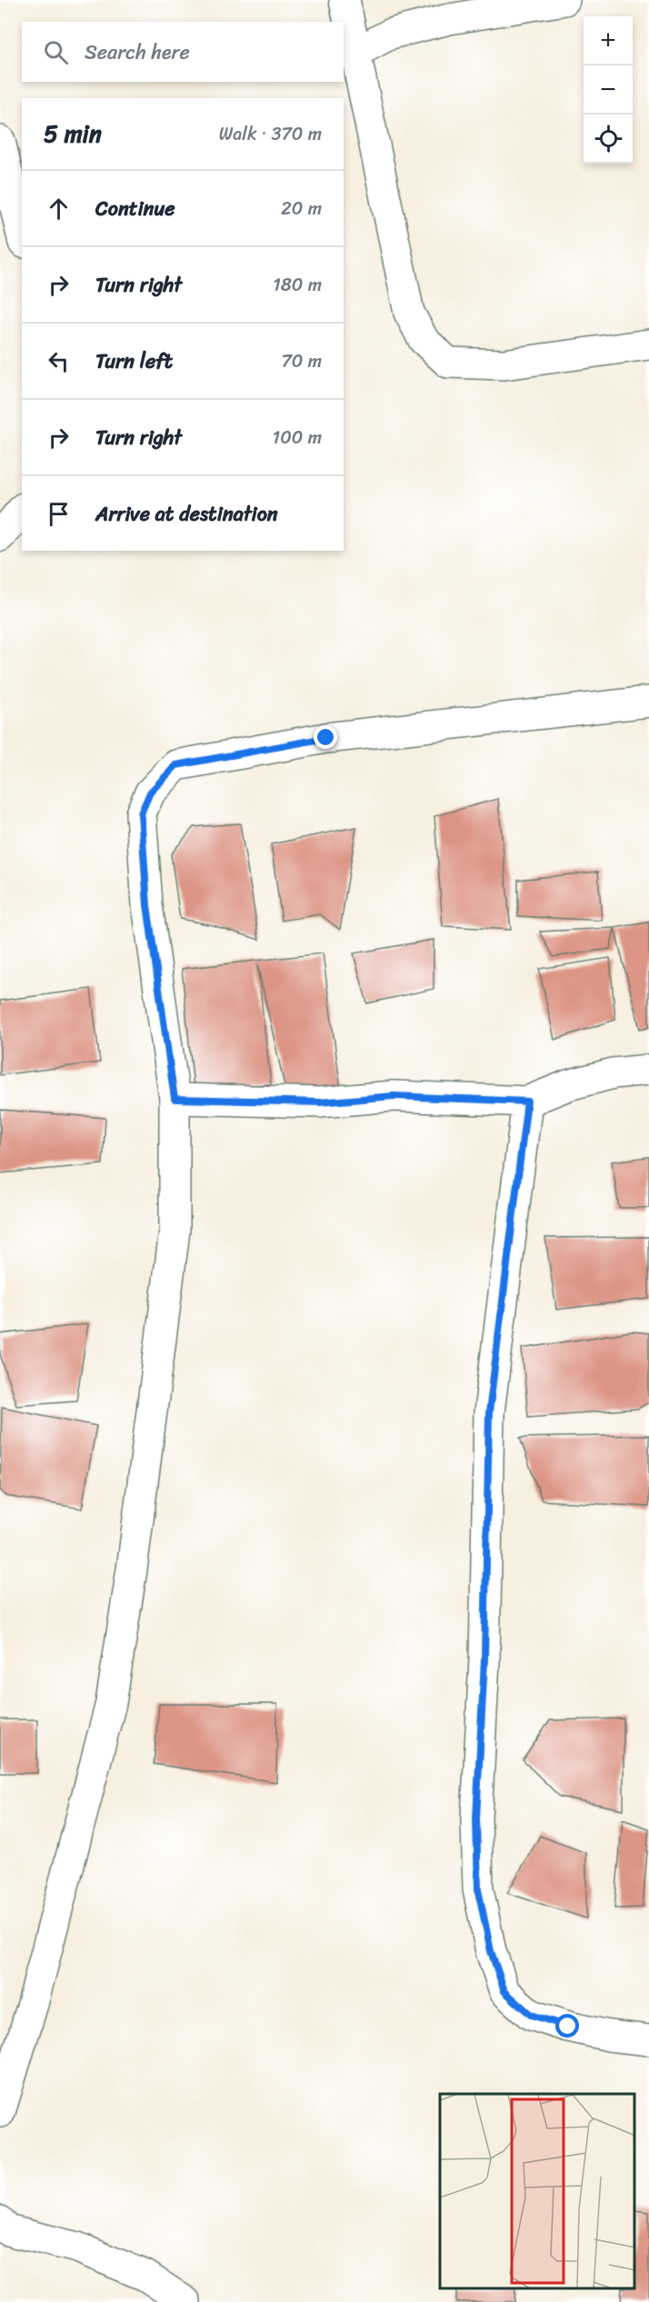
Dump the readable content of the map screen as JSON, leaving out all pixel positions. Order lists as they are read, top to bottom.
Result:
{
  "page": {
    "map_buttons": ["+", "−"],
    "search": "Search here",
    "heading": ["5 min", "Walk · 370 m"],
    "list": [
      ["Continue", "20 m"],
      ["Turn right", "180 m"],
      ["Turn left", "70 m"],
      ["Turn right", "100 m"],
      "Arrive at destination"
    ]
  }
}
